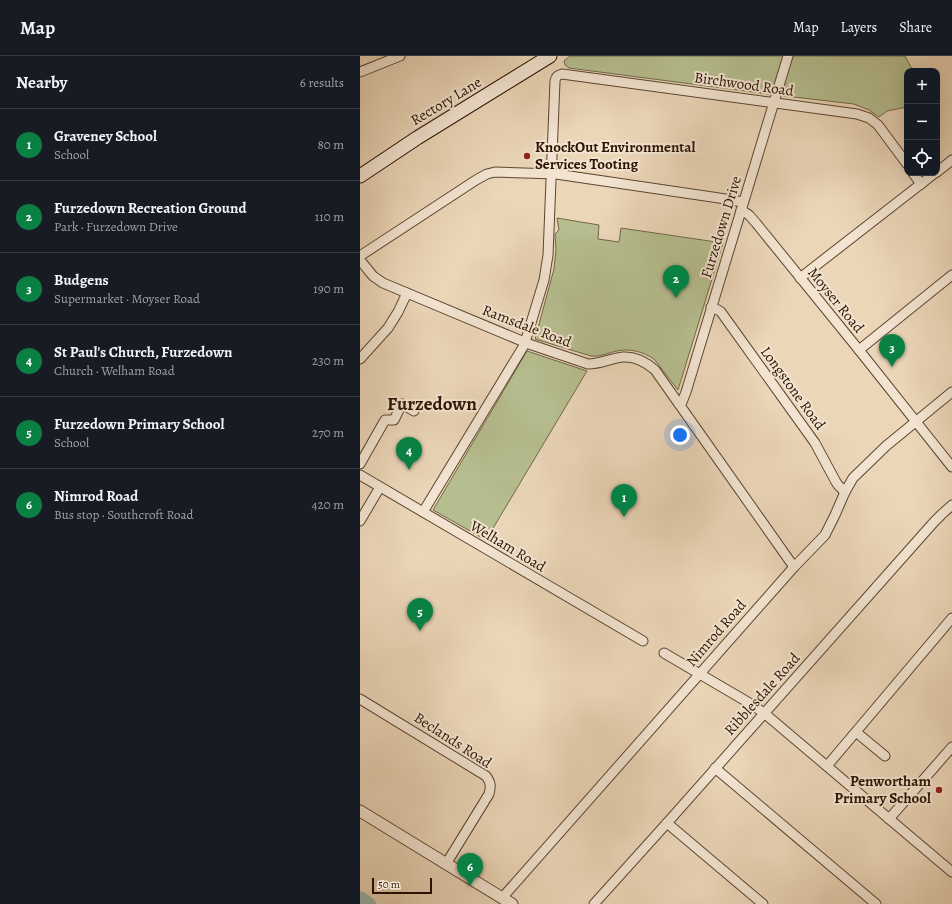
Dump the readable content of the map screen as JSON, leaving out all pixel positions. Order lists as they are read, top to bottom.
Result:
{
  "streets": {
    "main road": ["Rectory Lane"],
    "street": [
      "Birchwood Road",
      "Furzedown Drive",
      "Moyser Road",
      "Ramsdale Road",
      "Longstone Road",
      "Welham Road",
      "Nimrod Road",
      "Ribblesdale Road",
      "Beclands Road"
    ]
  },
  "crossings": [
    ["Birchwood Road", "Furzedown Drive"],
    ["Furzedown Drive", "Moyser Road"],
    ["Furzedown Drive", "Ramsdale Road"],
    ["Furzedown Drive", "Longstone Road"],
    ["Moyser Road", "Nimrod Road"],
    ["Ramsdale Road", "Nimrod Road"],
    ["Longstone Road", "Nimrod Road"]
  ],
  "districts": ["Furzedown"],
  "places": ["KnockOut Environmental Services Tooting", "Penwortham Primary School"],
  "scale_bar": "50 m",
  "page": {
    "header": "Map",
    "nav": ["Map", "Layers", "Share"],
    "heading": ["Nearby", "6 results"],
    "map_buttons": ["+", "−"],
    "list": [
      {
        "mark": "1",
        "name": "Graveney School",
        "note": "School",
        "value": "80 m"
      },
      {
        "mark": "2",
        "name": "Furzedown Recreation Ground",
        "note": "Park · Furzedown Drive",
        "value": "110 m"
      },
      {
        "mark": "3",
        "name": "Budgens",
        "note": "Supermarket · Moyser Road",
        "value": "190 m"
      },
      {
        "mark": "4",
        "name": "St Paul's Church, Furzedown",
        "note": "Church · Welham Road",
        "value": "230 m"
      },
      {
        "mark": "5",
        "name": "Furzedown Primary School",
        "note": "School",
        "value": "270 m"
      },
      {
        "mark": "6",
        "name": "Nimrod Road",
        "note": "Bus stop · Southcroft Road",
        "value": "420 m"
      }
    ],
    "pins": [
      "2",
      "3",
      "4",
      "1",
      "5",
      "6"
    ],
    "scale": "50 m"
  }
}
